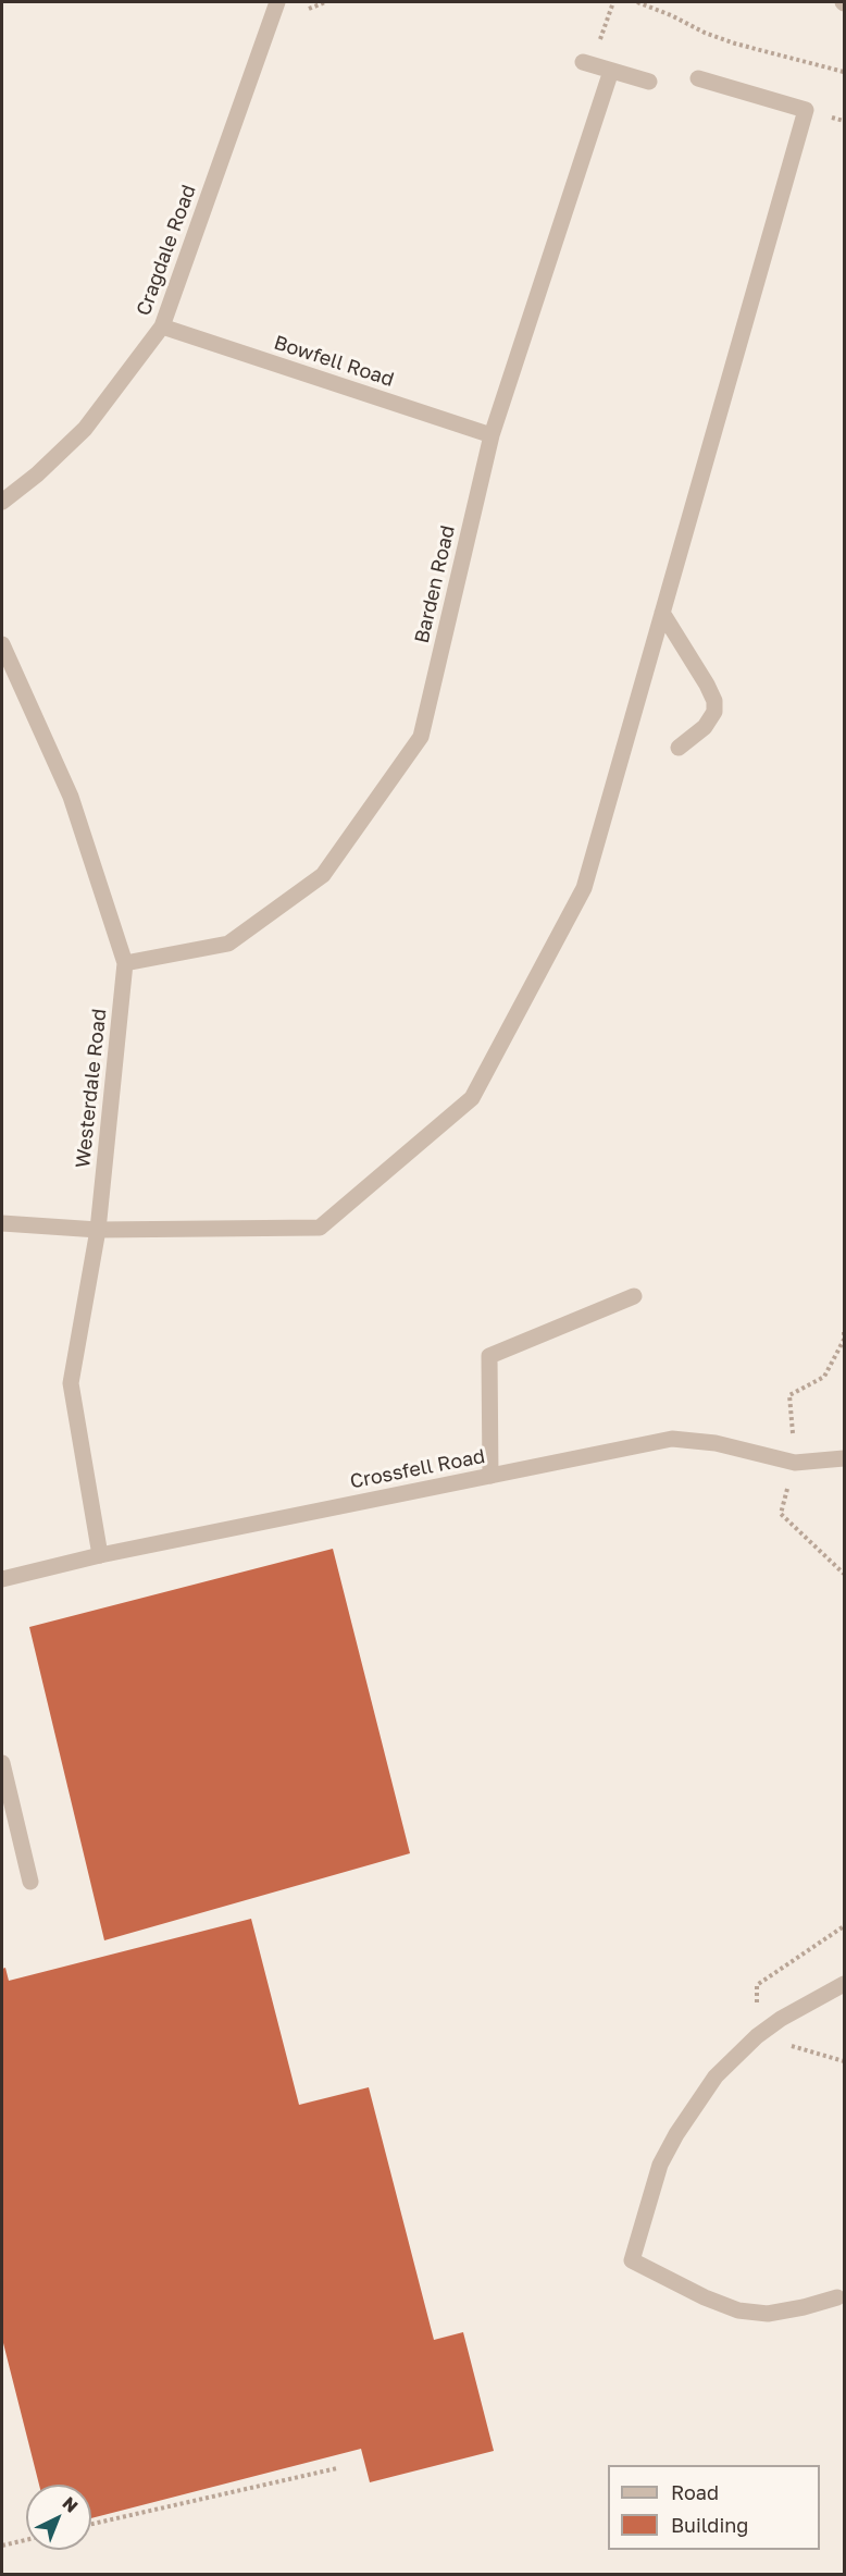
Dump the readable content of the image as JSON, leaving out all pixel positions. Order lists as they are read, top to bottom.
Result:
{
  "streets": {
    "street": [
      "Cragdale Road",
      "Bowfell Road",
      "Barden Road",
      "Westerdale Road",
      "Crossfell Road"
    ]
  },
  "crossings": [
    ["Cragdale Road", "Bowfell Road"],
    ["Bowfell Road", "Barden Road"],
    ["Barden Road", "Westerdale Road"],
    ["Westerdale Road", "Crossfell Road"]
  ],
  "legend": ["Road", "Building"],
  "north": "top right"
}
